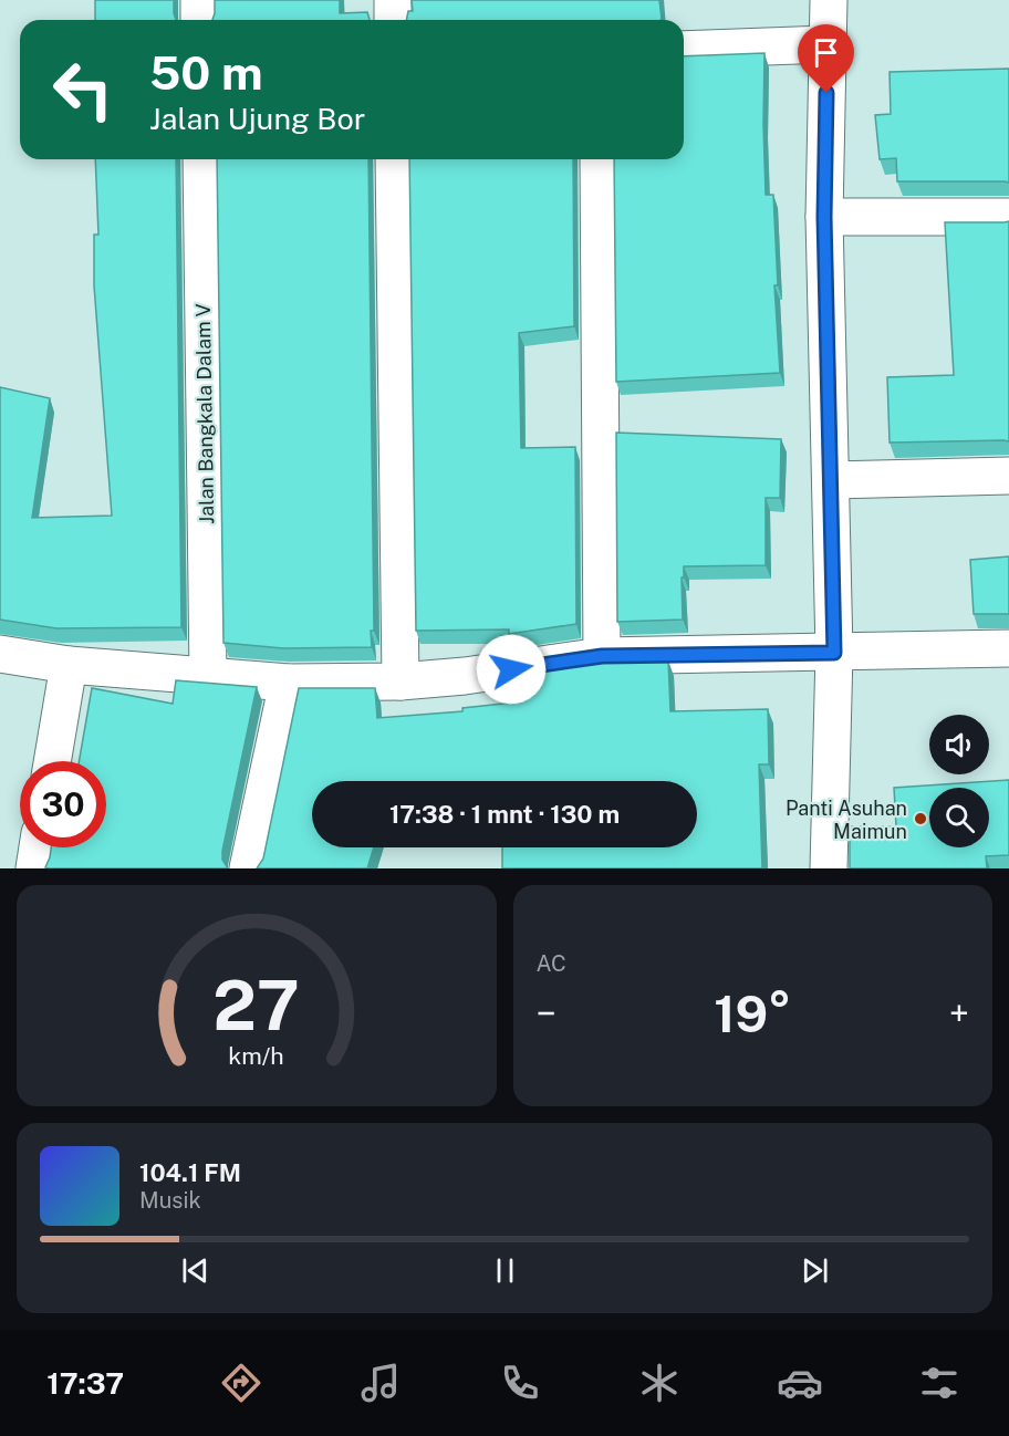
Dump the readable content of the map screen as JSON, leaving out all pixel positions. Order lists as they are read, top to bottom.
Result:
{
  "streets": {
    "street": ["Jalan Bangkala Dalam V"]
  },
  "places": ["Panti Asuhan Maimun"],
  "page": {
    "turn": ["50 m", "Jalan Ujung Bor"],
    "limit": "30",
    "trip": "17:38 · 1 mnt · 130 m",
    "tile": "AC",
    "heat": ["−", "19°", "+"],
    "song": ["104.1 FM", "Musik"],
    "tabs": "17:37",
    "gauge": ["27", "km/h"]
  }
}
